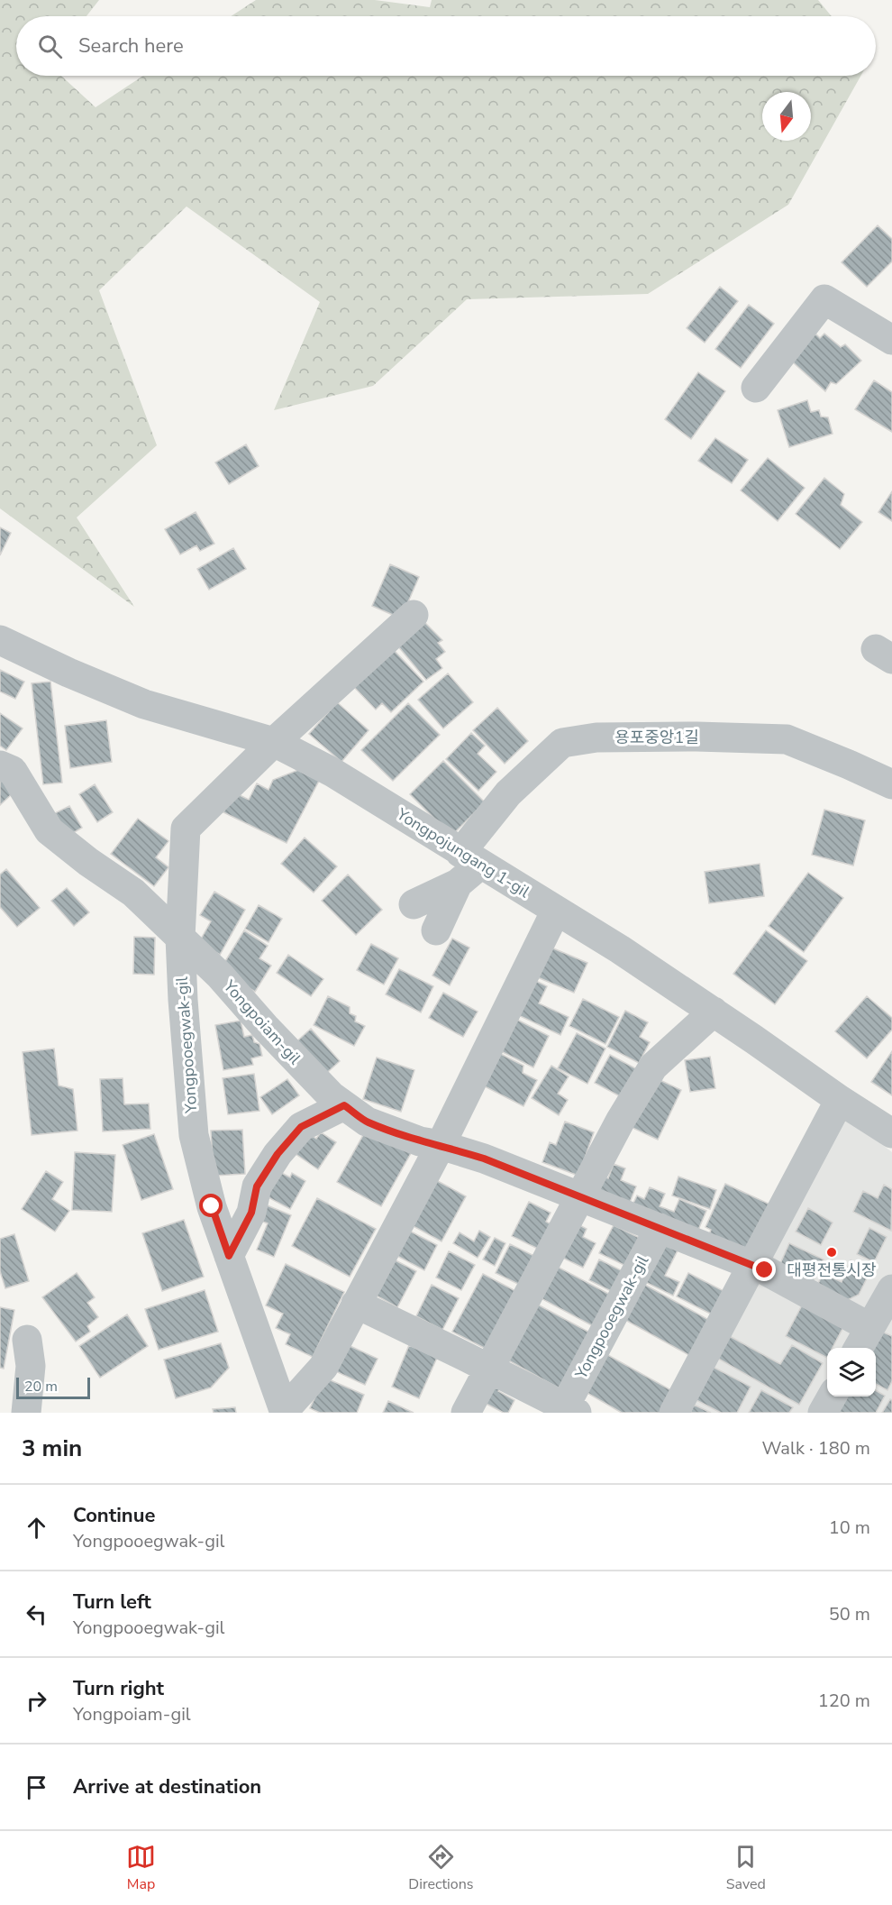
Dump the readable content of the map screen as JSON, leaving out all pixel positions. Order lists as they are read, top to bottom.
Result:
{
  "streets": {
    "street": [
      "용포중앙1길",
      "Yongpojungang 1-gil",
      "Yongpoiam-gil",
      "Yongpooegwak-gil"
    ]
  },
  "crossings": [
    ["용포중앙1길", "Yongpojungang 1-gil"],
    ["Yongpojungang 1-gil", "Yongpooegwak-gil"],
    ["Yongpoiam-gil", "Yongpooegwak-gil"]
  ],
  "places": ["대평전통시장"],
  "scale_bar": "20 m",
  "north": "bottom",
  "page": {
    "search": "Search here",
    "scale": "20 m",
    "heading": ["3 min", "Walk · 180 m"],
    "list": [
      ["Continue", "Yongpooegwak-gil", "10 m"],
      ["Turn left", "Yongpooegwak-gil", "50 m"],
      ["Turn right", "Yongpoiam-gil", "120 m"],
      "Arrive at destination"
    ],
    "nav": ["Map", "Directions", "Saved"]
  }
}
